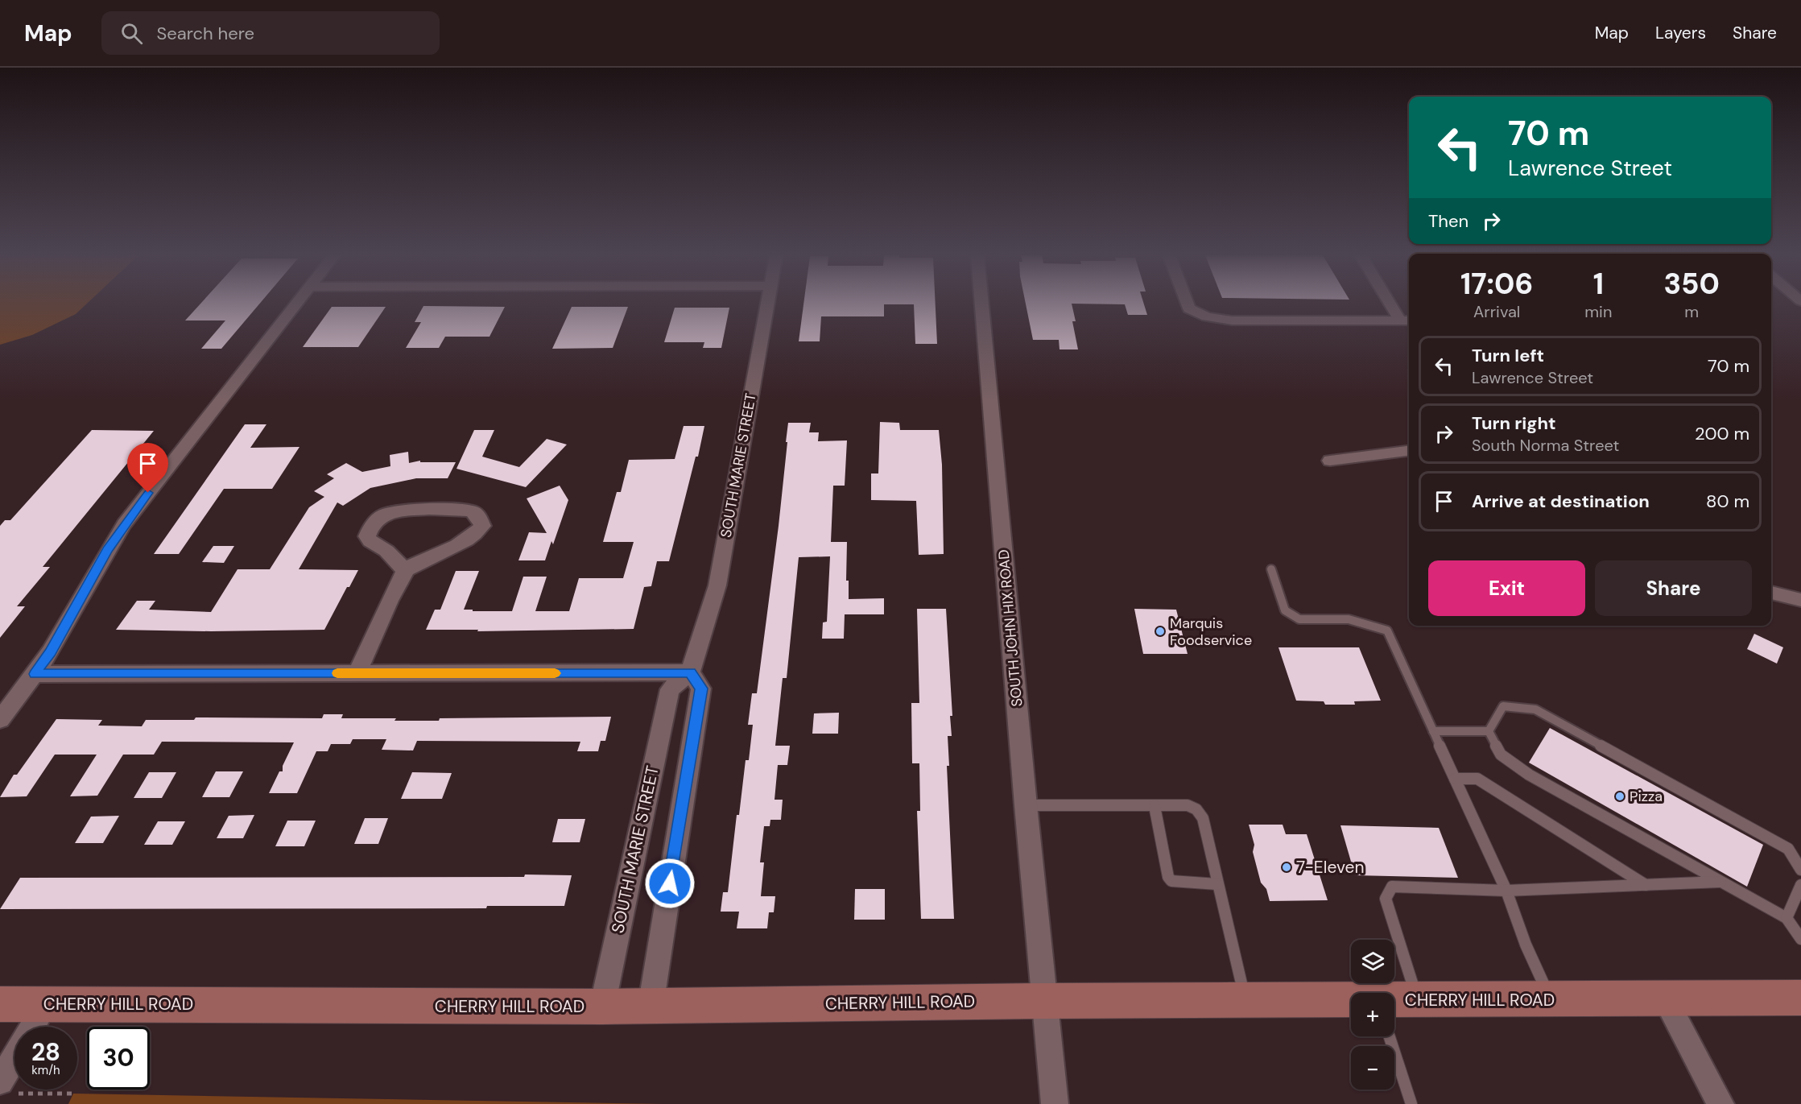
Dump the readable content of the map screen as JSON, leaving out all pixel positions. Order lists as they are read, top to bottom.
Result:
{
  "streets": {
    "main road": ["CHERRY HILL ROAD"],
    "street": ["SOUTH MARIE STREET", "SOUTH JOHN HIX ROAD"]
  },
  "crossings": [
    ["SOUTH MARIE STREET", "CHERRY HILL ROAD"],
    ["SOUTH JOHN HIX ROAD", "CHERRY HILL ROAD"]
  ],
  "places": ["Marquis Foodservice", "Pizza", "7-Eleven"],
  "page": {
    "header": "Map",
    "search": "Search here",
    "nav": ["Map", "Layers", "Share"],
    "turn": ["70 m", "Lawrence Street"],
    "then": "Then",
    "eta": [
      "17:06",
      "Arrival",
      "1",
      "min",
      "350",
      "m"
    ],
    "list": [
      {
        "name": "Turn left",
        "note": "Lawrence Street",
        "value": "70 m"
      },
      {
        "name": "Turn right",
        "note": "South Norma Street",
        "value": "200 m"
      },
      {
        "name": "Arrive at destination",
        "value": "80 m"
      }
    ],
    "buttons": ["Exit", "Share"],
    "map_buttons": ["+", "−"],
    "speed": "28 km/h",
    "limit": "30"
  }
}
